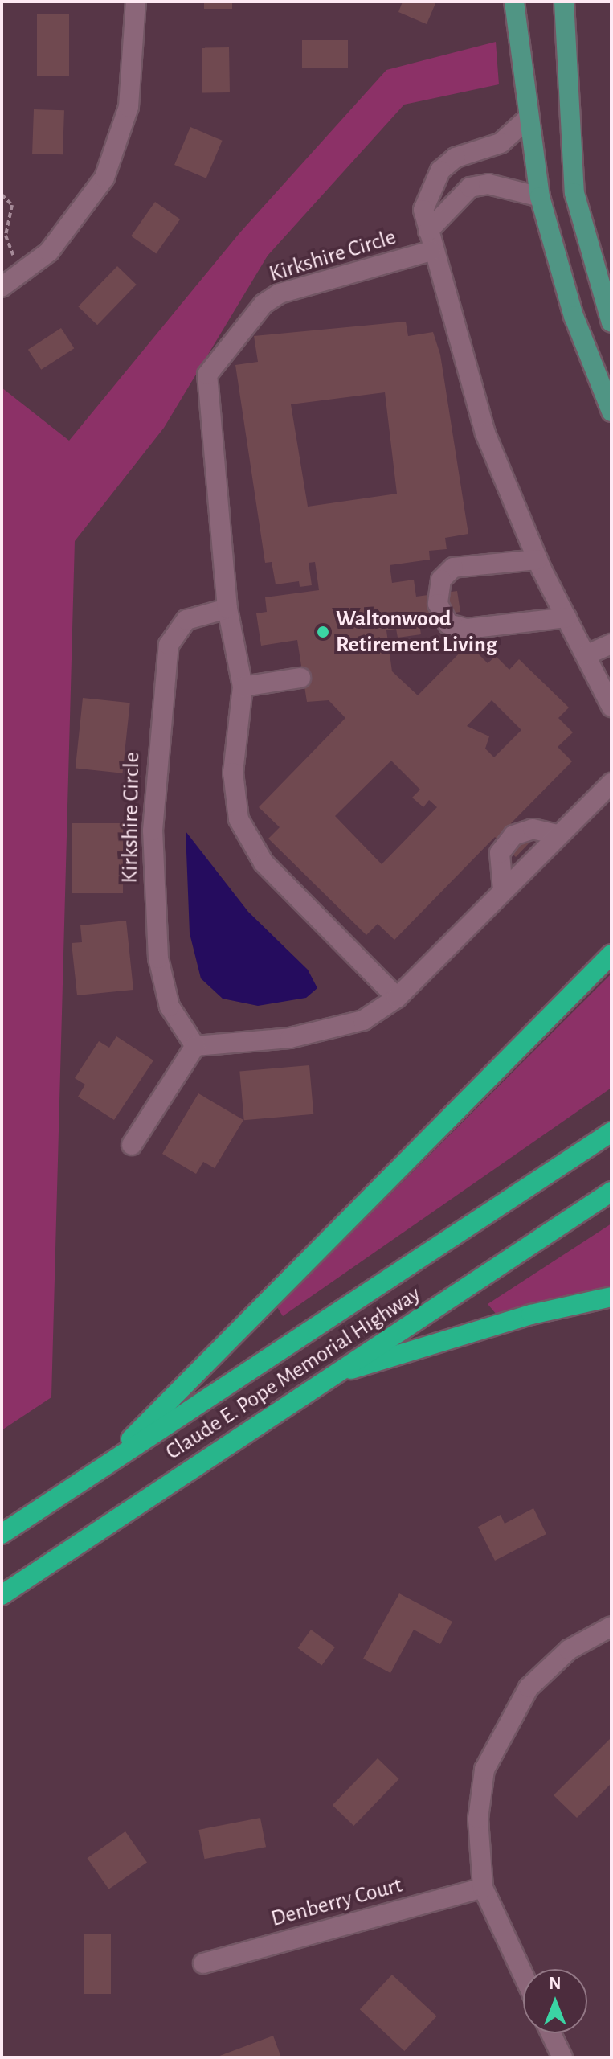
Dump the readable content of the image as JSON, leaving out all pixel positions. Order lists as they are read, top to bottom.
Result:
{
  "streets": {
    "highway": ["Claude E. Pope Memorial Highway"],
    "street": ["Kirkshire Circle", "Denberry Court"]
  },
  "places": ["Waltonwood Retirement Living"],
  "north": "top"
}
